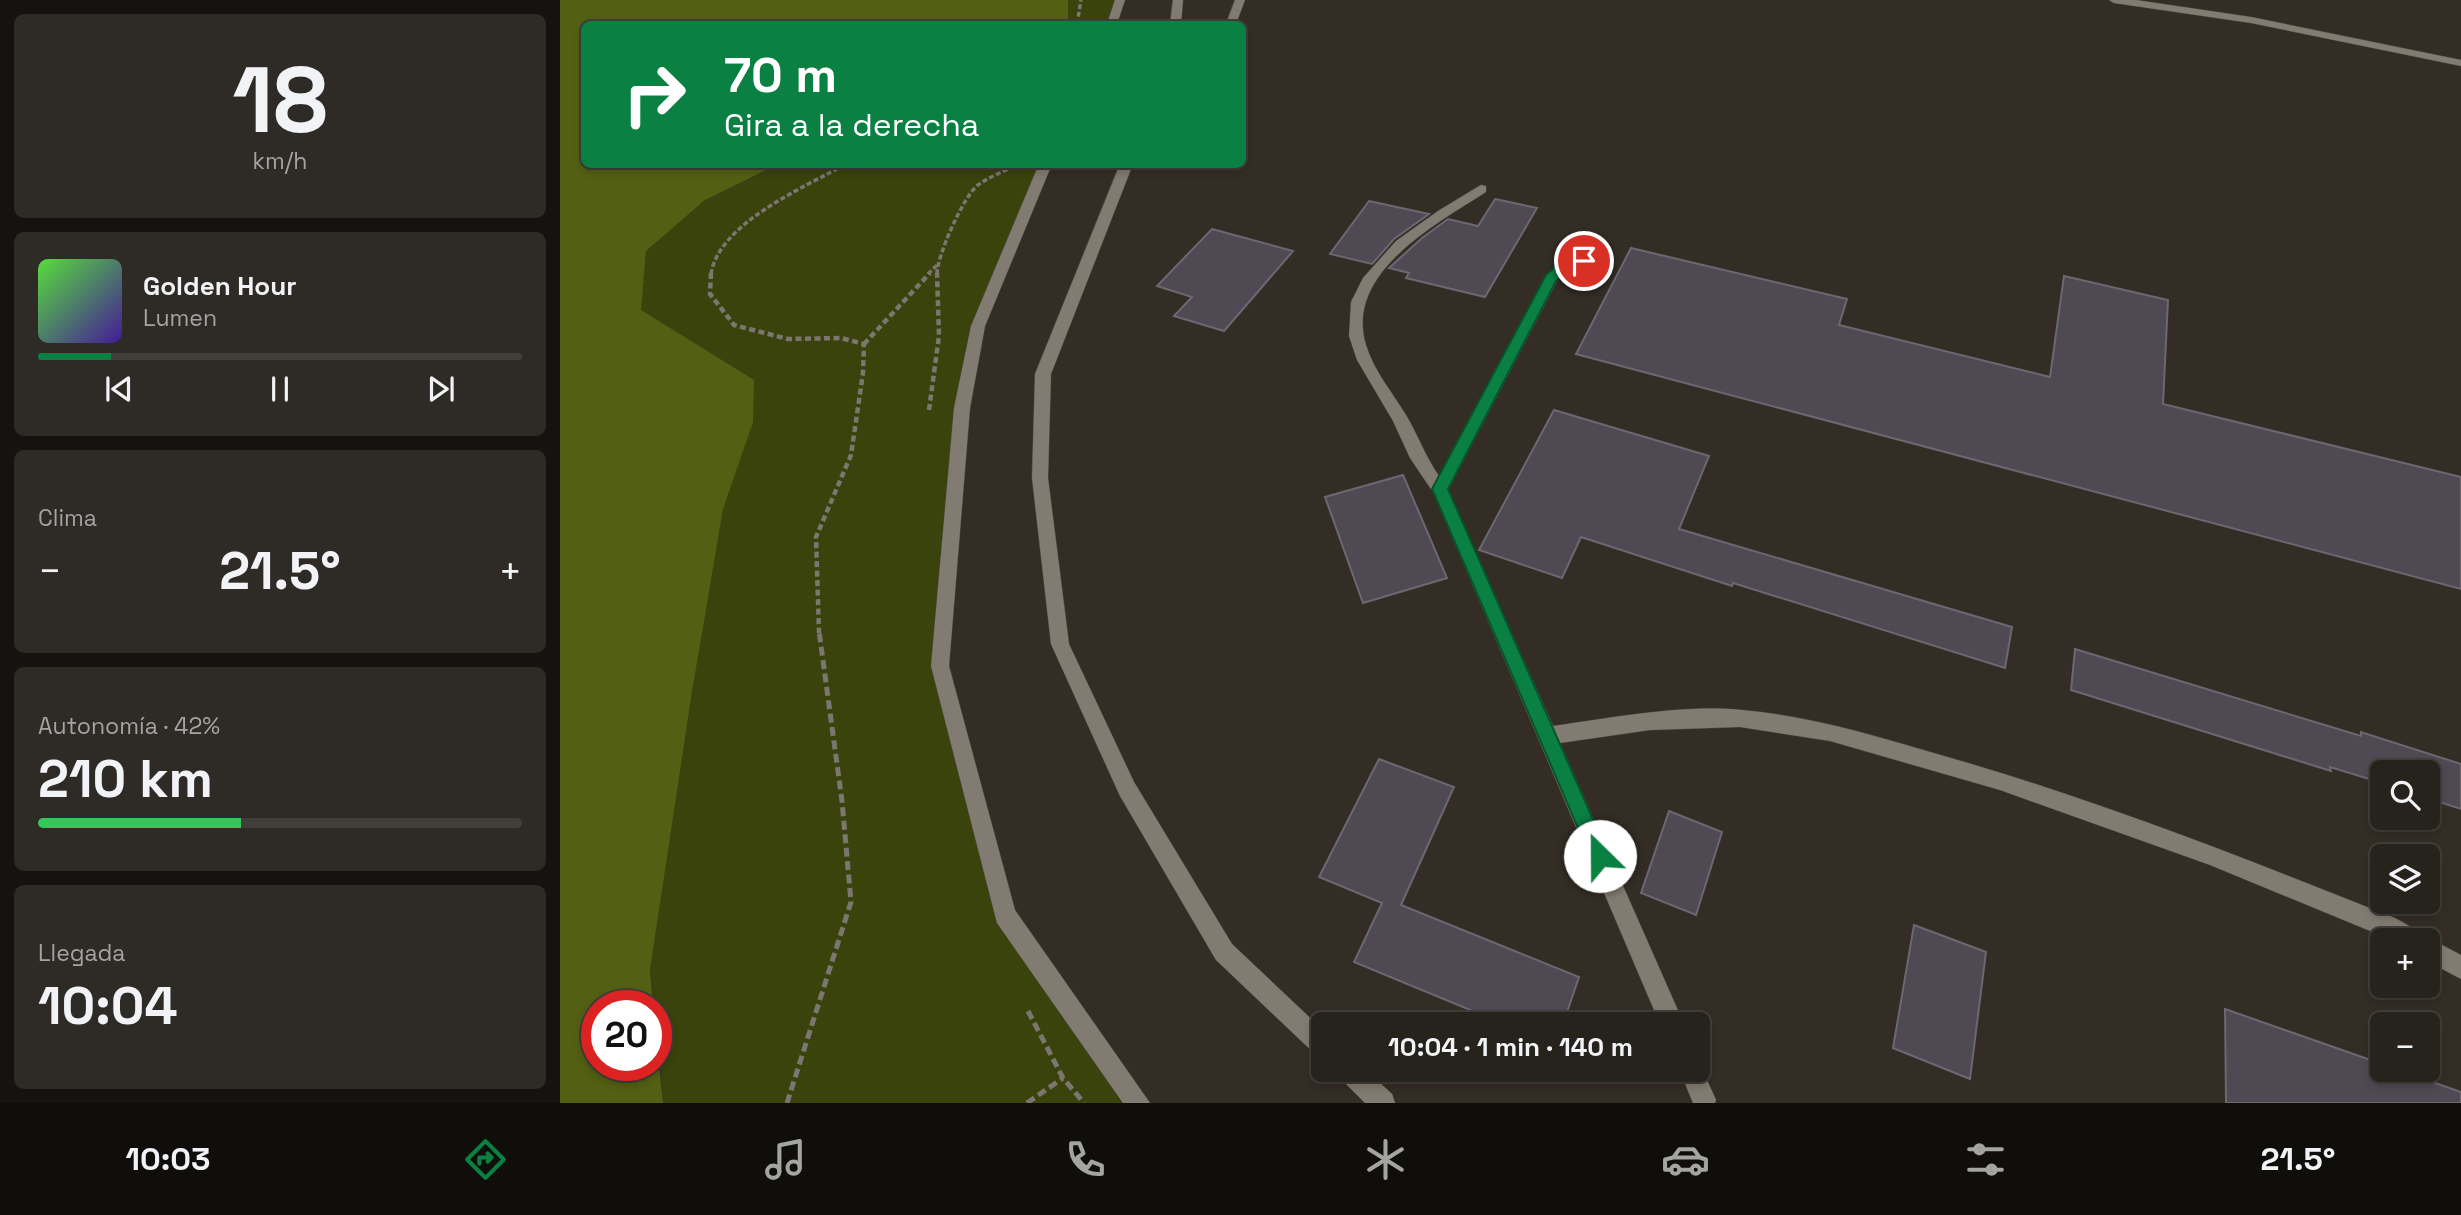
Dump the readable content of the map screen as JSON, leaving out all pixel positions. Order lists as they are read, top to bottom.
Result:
{
  "page": {
    "tile": [
      ["18", "km/h"],
      "Clima",
      ["Autonomía · 42%", "210 km"],
      ["Llegada", "10:04"]
    ],
    "turn": ["70 m", "Gira a la derecha"],
    "song": ["Golden Hour", "Lumen"],
    "heat": ["−", "21.5°", "+"],
    "map_buttons": ["+", "−"],
    "limit": "20",
    "trip": "10:04 · 1 min · 140 m",
    "tabs": ["10:03", "21.5°"]
  }
}
